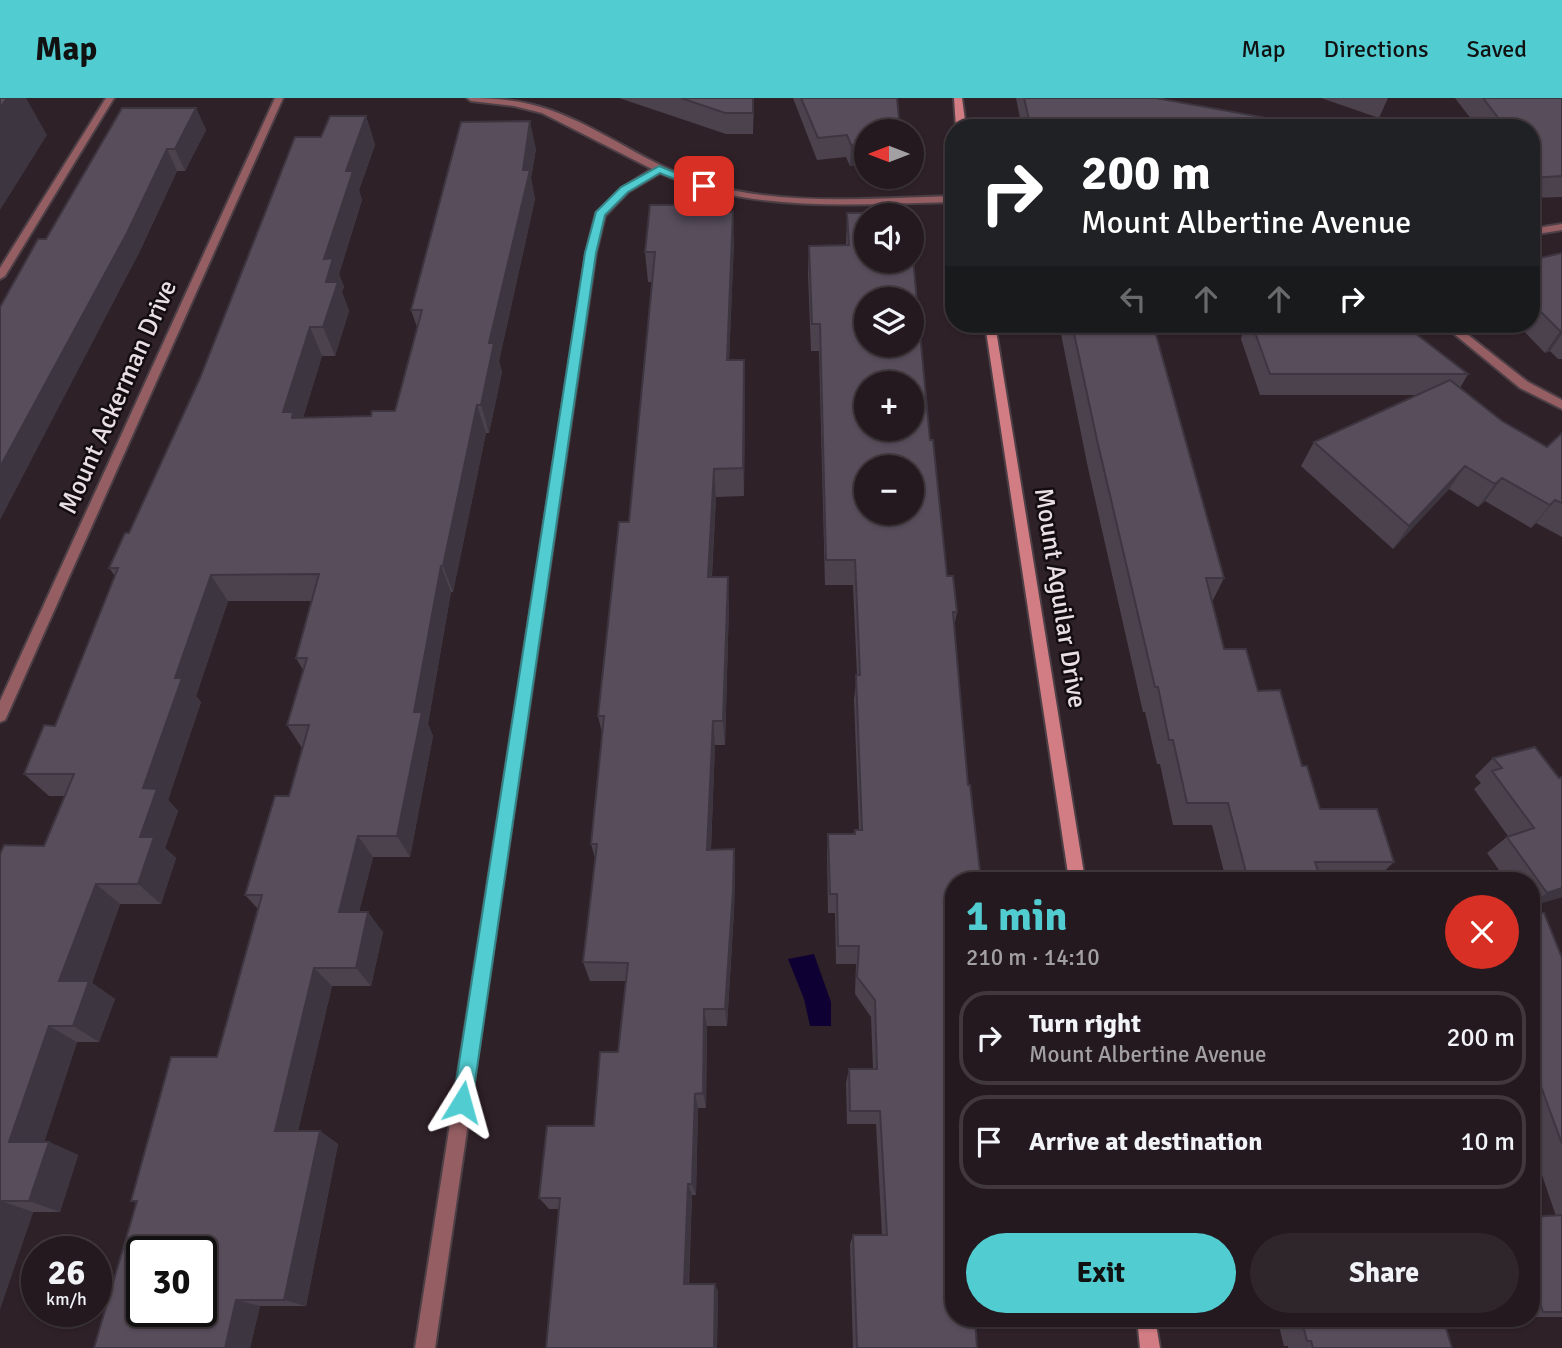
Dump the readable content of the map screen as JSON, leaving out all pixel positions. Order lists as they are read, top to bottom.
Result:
{
  "streets": {
    "street": ["Mount Ackerman Drive", "Mount Aguilar Drive"]
  },
  "north": "left",
  "page": {
    "header": "Map",
    "nav": ["Map", "Directions", "Saved"],
    "map_buttons": ["+", "−"],
    "turn": ["200 m", "Mount Albertine Avenue"],
    "heading": ["1 min", "210 m · 14:10"],
    "list": [
      {
        "name": "Turn right",
        "note": "Mount Albertine Avenue",
        "value": "200 m"
      },
      {
        "name": "Arrive at destination",
        "value": "10 m"
      }
    ],
    "buttons": ["Exit", "Share"],
    "speed": "26 km/h",
    "limit": "30"
  }
}
